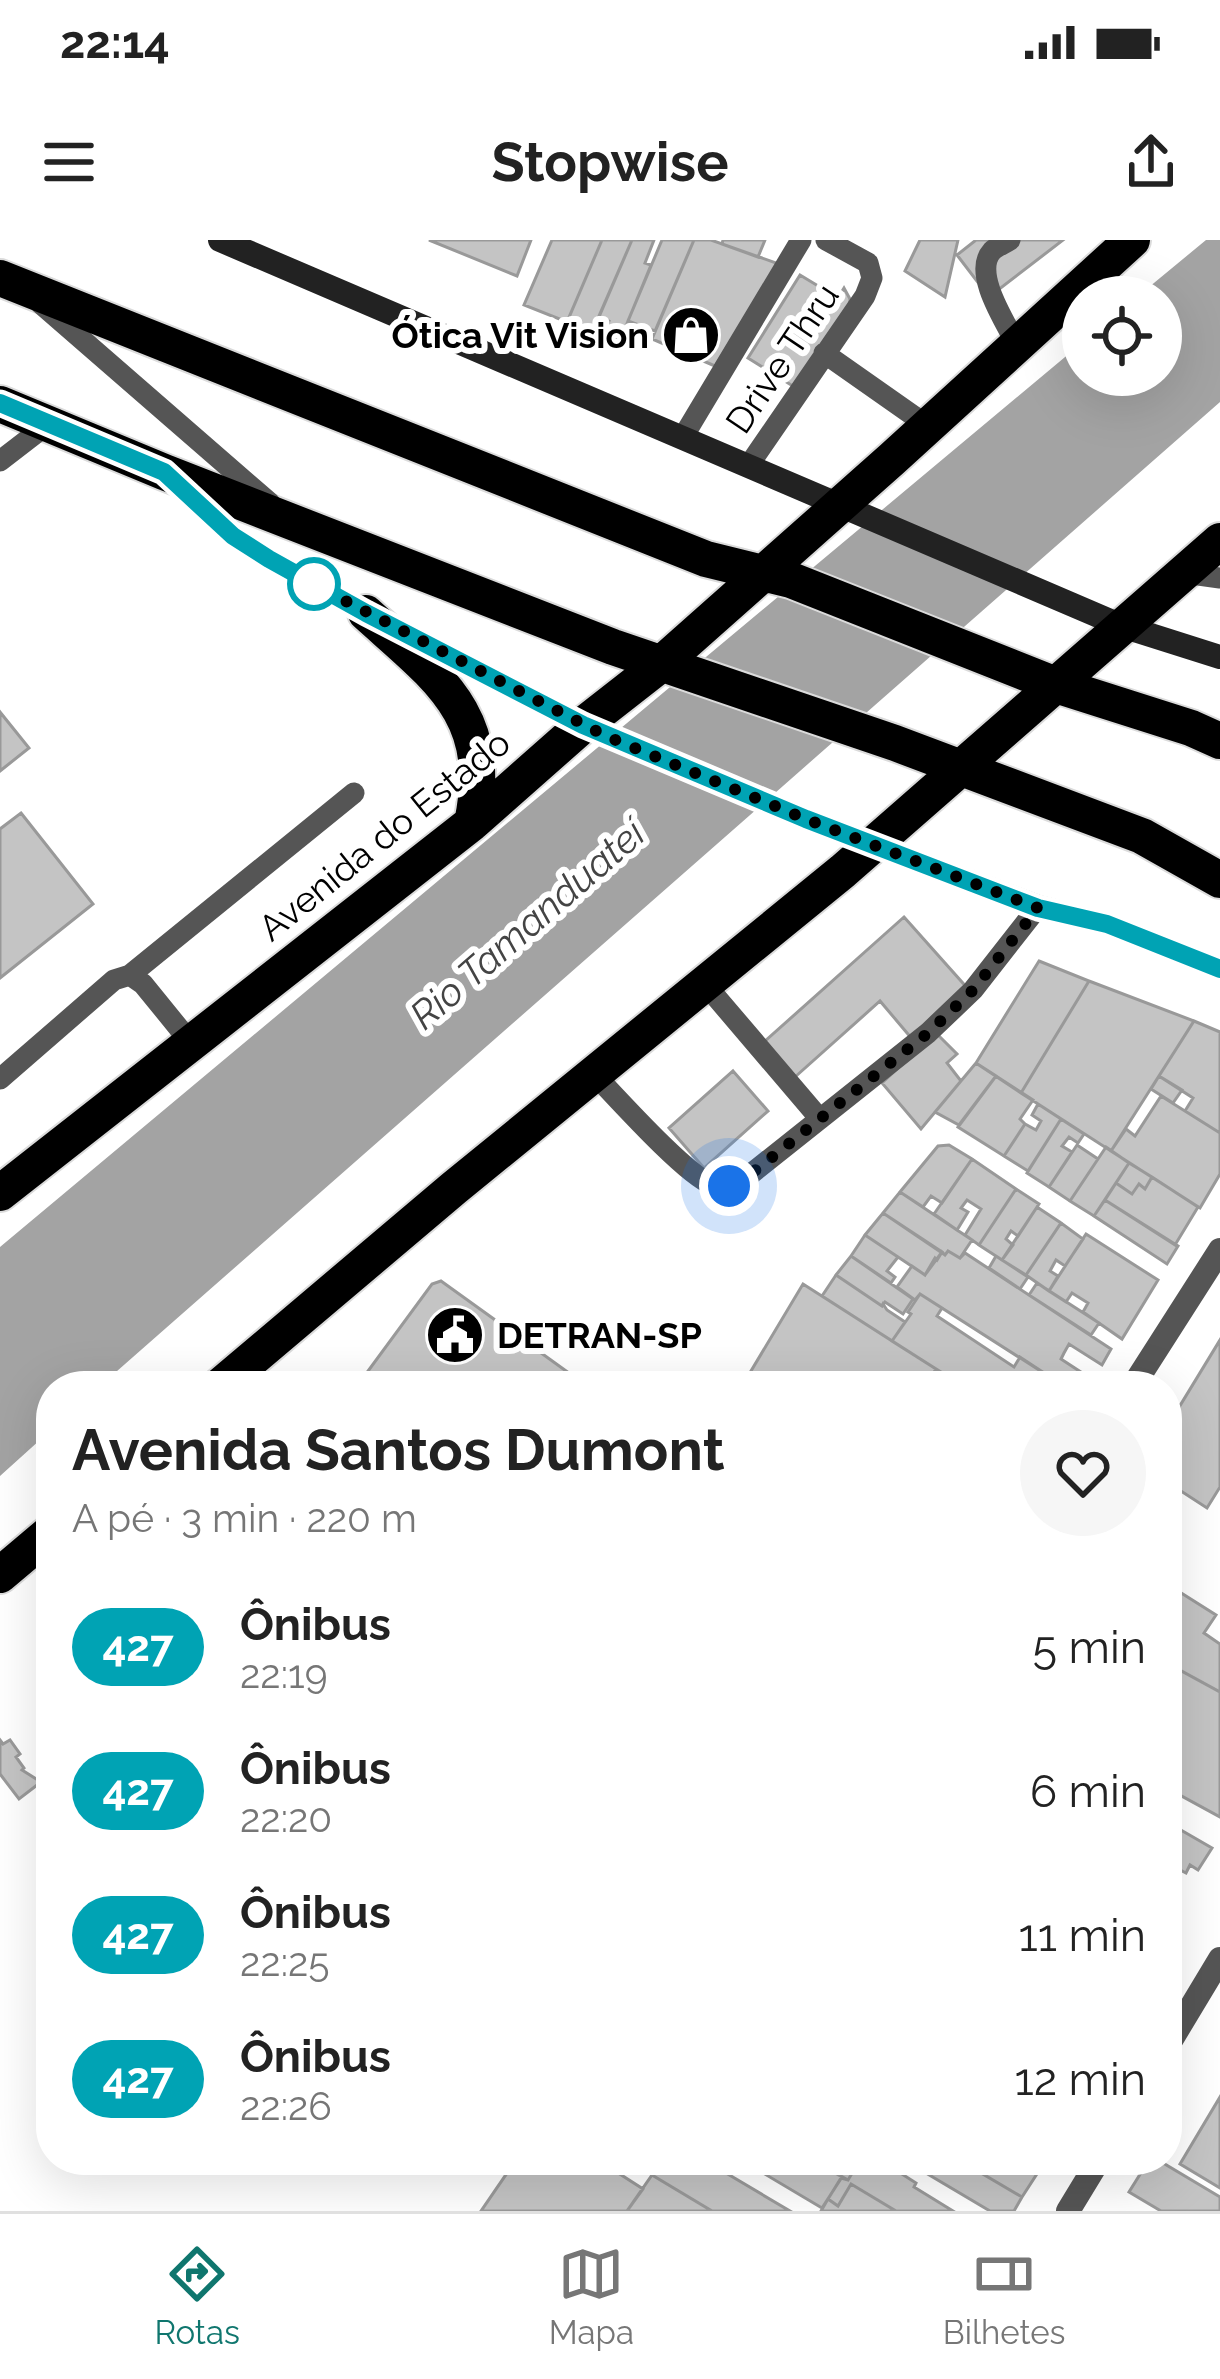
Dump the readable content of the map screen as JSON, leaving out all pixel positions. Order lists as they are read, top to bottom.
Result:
{
  "streets": {
    "highway": ["Avenida do Estado"],
    "lane": ["Drive Thru"]
  },
  "water": ["Rio Tamanduateí"],
  "places": {
    "shop": ["Ótica Vit Vision"],
    "public building": ["DETRAN-SP"]
  },
  "lines": ["bus line 427"],
  "page": {
    "status": "22:14",
    "header": "Stopwise",
    "heading": ["Avenida Santos Dumont", "A pé · 3 min · 220 m"],
    "list": [
      {
        "mark": "427",
        "name": "Ônibus",
        "note": "22:19",
        "value": "5 min"
      },
      {
        "mark": "427",
        "name": "Ônibus",
        "note": "22:20",
        "value": "6 min"
      },
      {
        "mark": "427",
        "name": "Ônibus",
        "note": "22:25",
        "value": "11 min"
      },
      {
        "mark": "427",
        "name": "Ônibus",
        "note": "22:26",
        "value": "12 min"
      }
    ],
    "tabs": ["Rotas", "Mapa", "Bilhetes"]
  }
}
